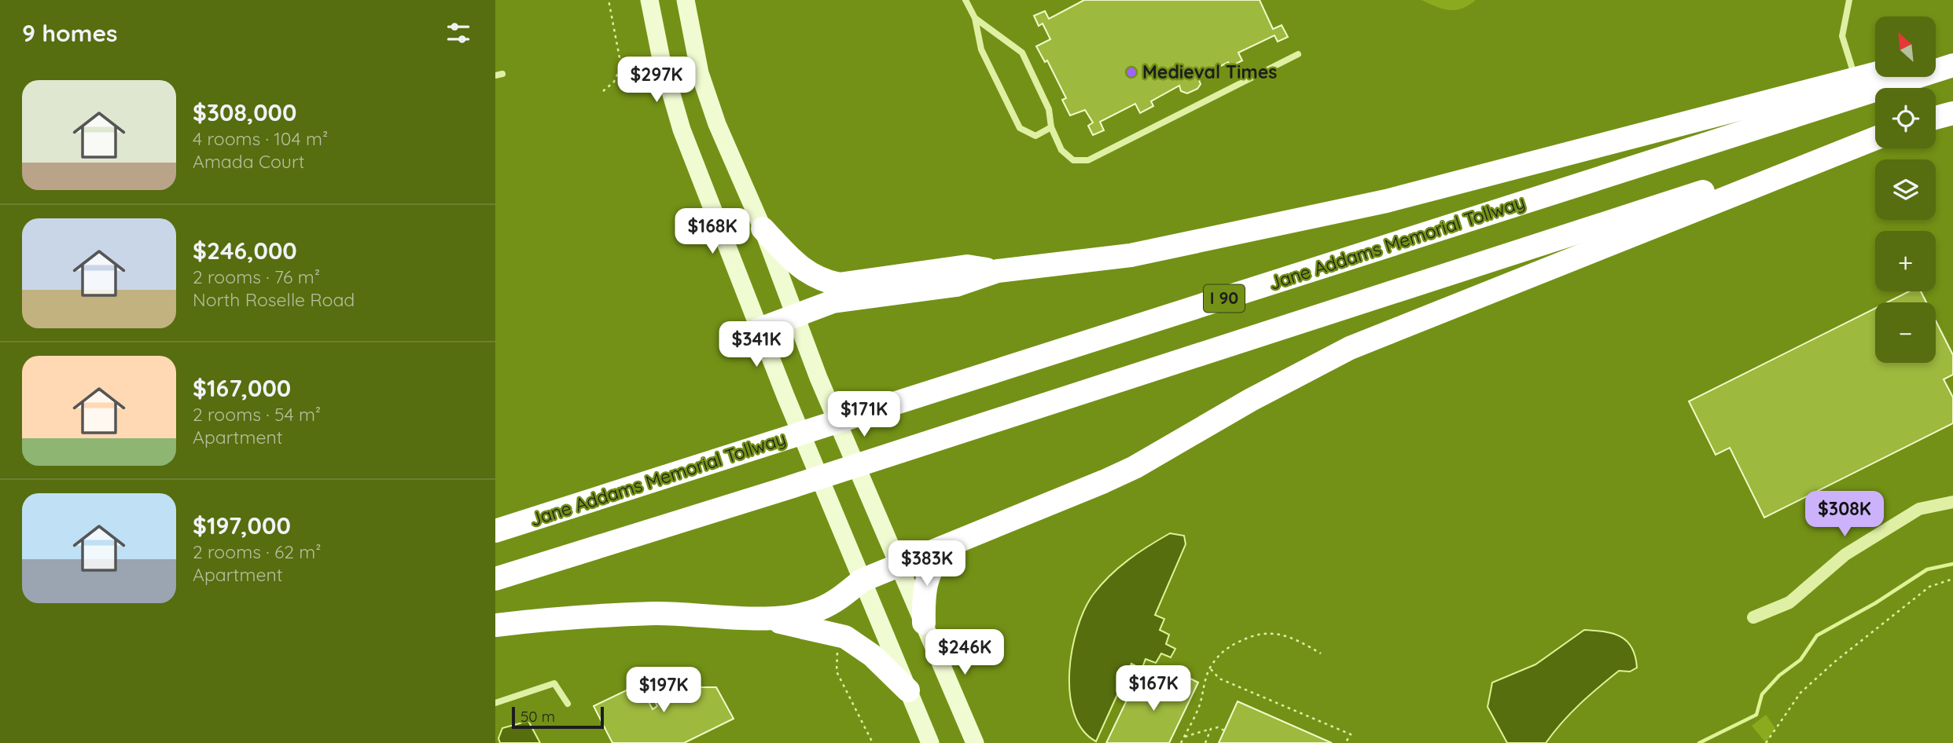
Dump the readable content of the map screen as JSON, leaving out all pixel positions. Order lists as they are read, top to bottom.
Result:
{
  "streets": {
    "highway": ["Jane Addams Memorial Tollway", "I 90"]
  },
  "places": ["Medieval Times"],
  "scale_bar": "50 m",
  "north": "top left",
  "page": {
    "heading": "9 homes",
    "map_buttons": ["+", "−"],
    "price": [
      "$297K",
      "$168K",
      "$341K",
      "$171K",
      "$308K",
      "$383K",
      "$246K",
      "$167K",
      "$197K"
    ],
    "list": [
      {
        "name": "$308,000",
        "note": "4 rooms · 104 m² · Amada Court"
      },
      {
        "name": "$246,000",
        "note": "2 rooms · 76 m² · North Roselle Road"
      },
      {
        "name": "$167,000",
        "note": "2 rooms · 54 m² · Apartment"
      },
      {
        "name": "$197,000",
        "note": "2 rooms · 62 m² · Apartment"
      }
    ],
    "scale": "50 m"
  }
}
